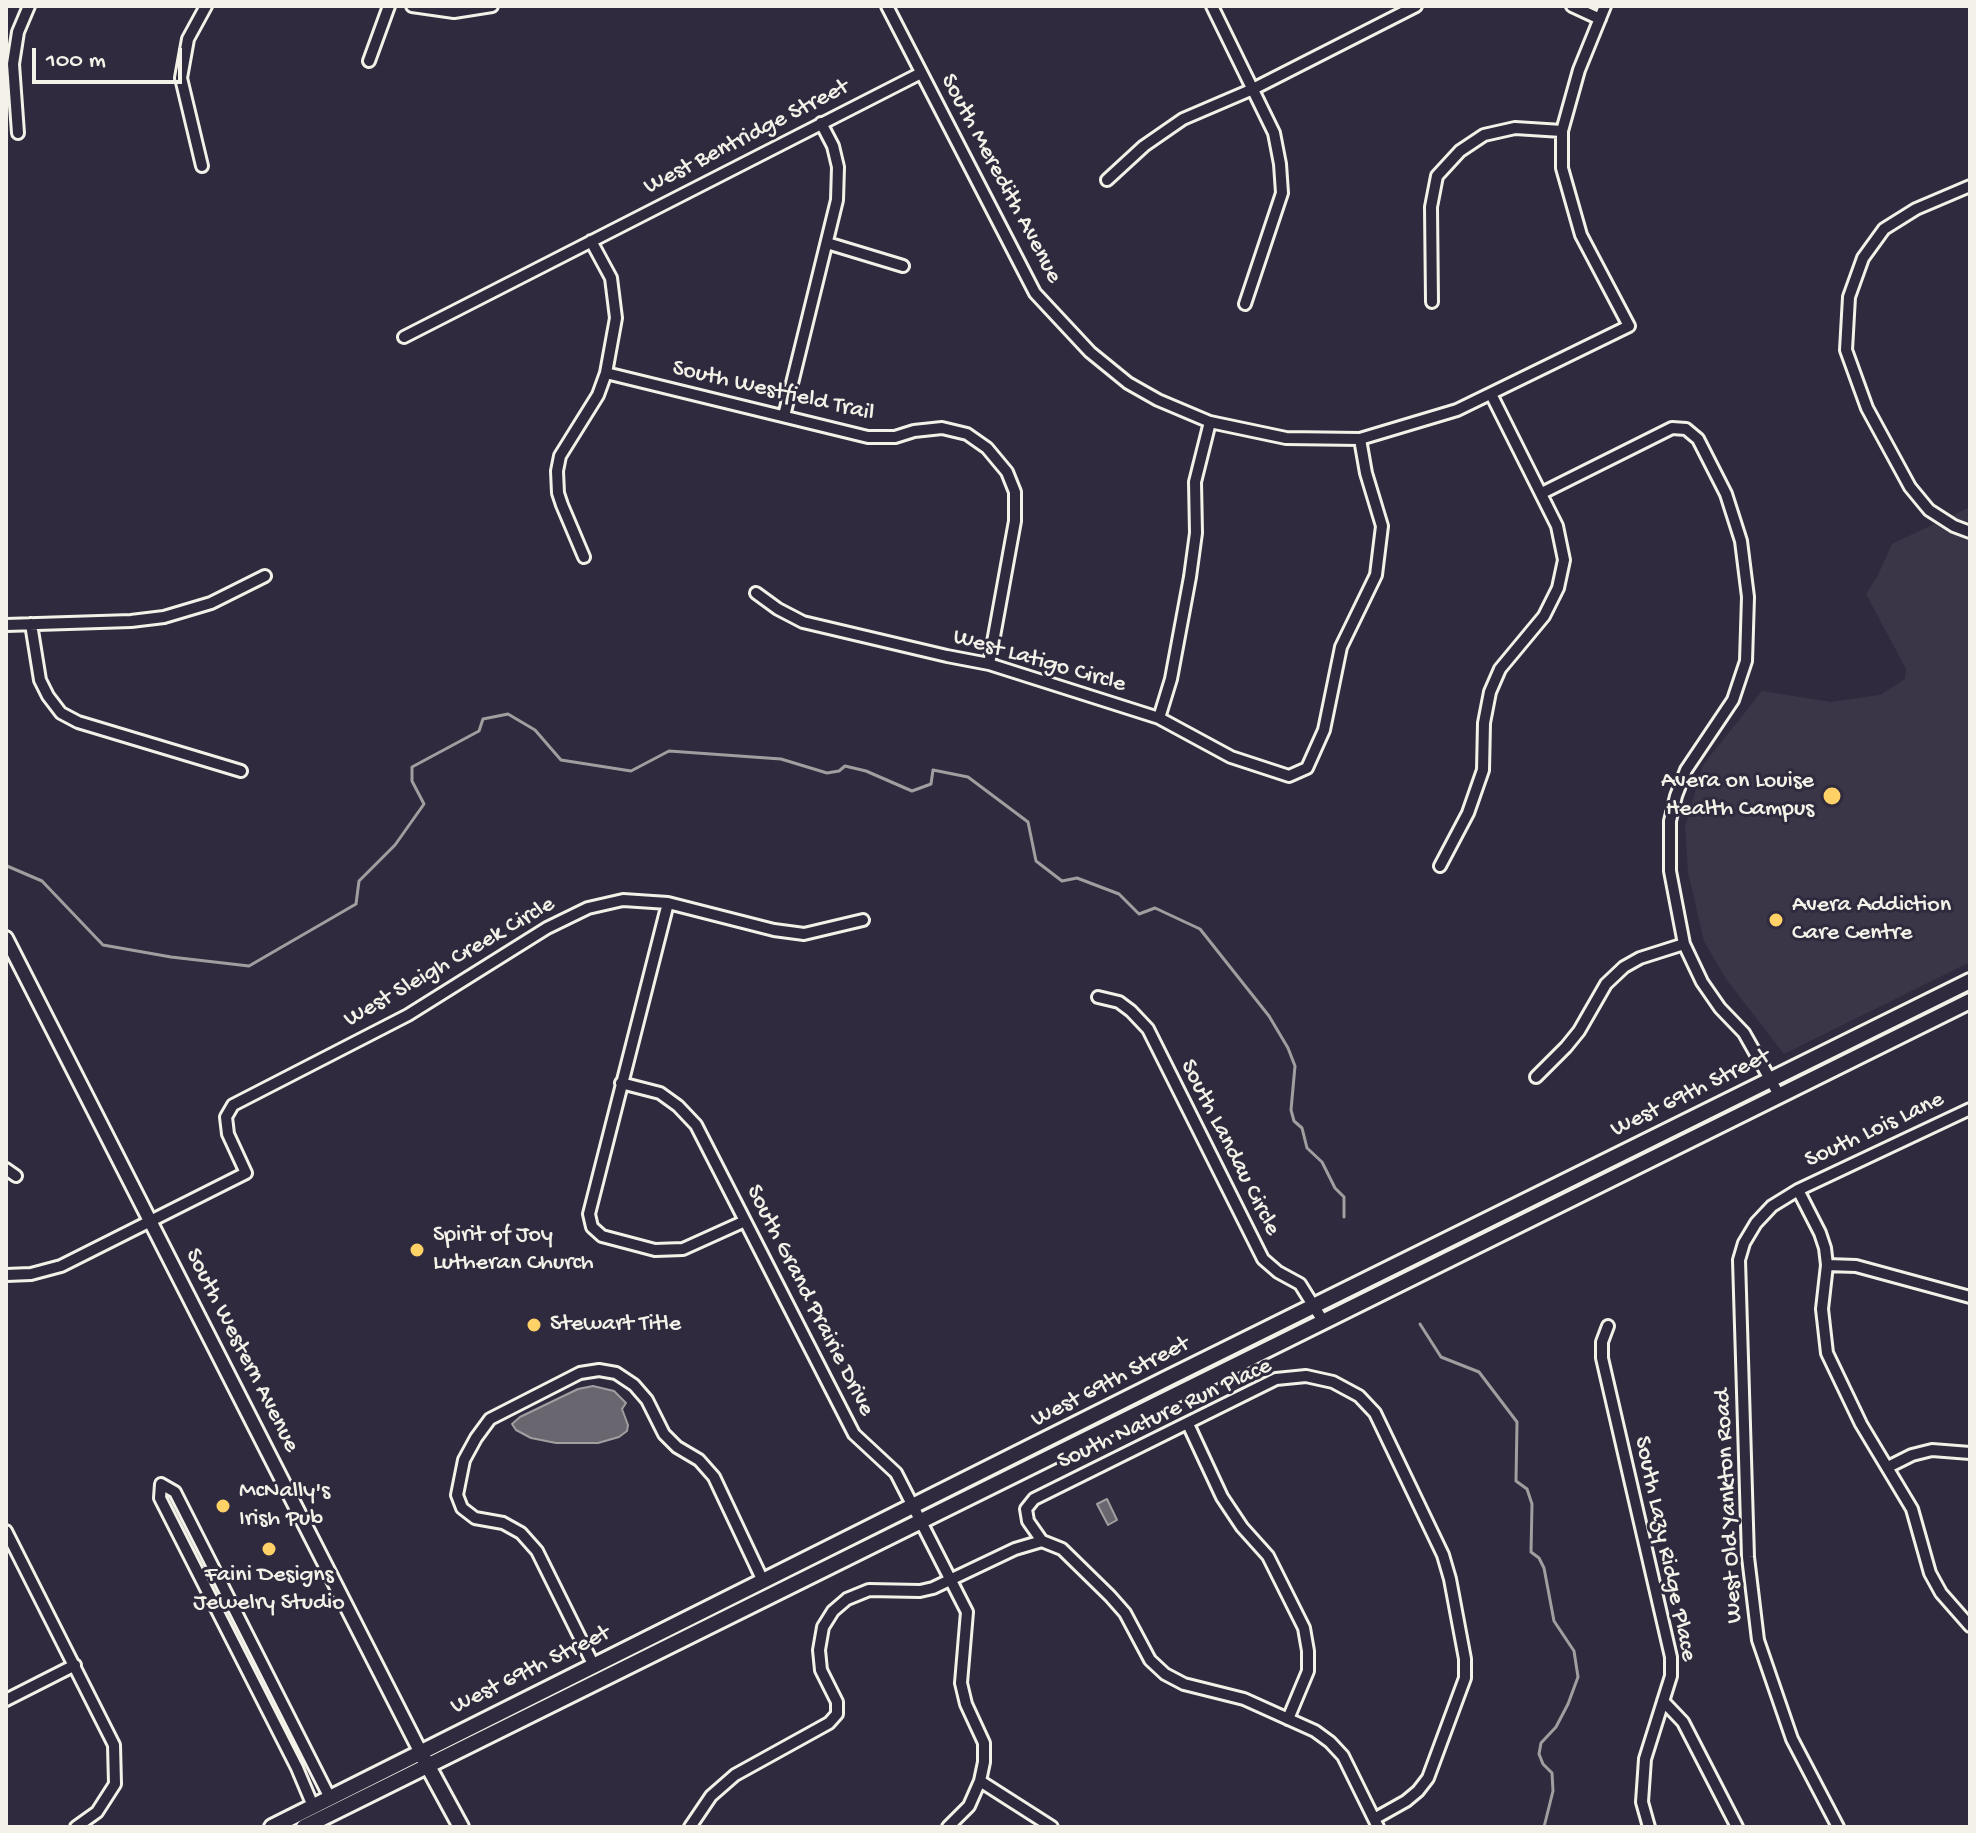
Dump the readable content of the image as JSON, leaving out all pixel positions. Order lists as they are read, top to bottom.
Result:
{
  "streets": {
    "main road": ["West 69th Street", "South Western Avenue"],
    "street": [
      "West Bentridge Street",
      "South Meredith Avenue",
      "South Westfield Trail",
      "West Latigo Circle",
      "West Sleigh Creek Circle",
      "South Lois Lane",
      "South Landau Circle",
      "South Grand Prairie Drive",
      "South Nature Run Place",
      "West Old Yankton Road",
      "South Lazy Ridge Place"
    ]
  },
  "crossings": [
    ["West Bentridge Street", "South Meredith Avenue"],
    ["South Meredith Avenue", "West Latigo Circle"],
    ["South Westfield Trail", "West Latigo Circle"],
    ["West Sleigh Creek Circle", "South Western Avenue"],
    ["West 69th Street", "South Landau Circle"],
    ["West 69th Street", "South Grand Prairie Drive"],
    ["West 69th Street", "South Western Avenue"],
    ["South Lois Lane", "West Old Yankton Road"]
  ],
  "places": [
    "Avera on Louise Health Campus",
    "Avera Addiction Care Centre",
    "Spirit of Joy Lutheran Church",
    "Stewart Title",
    "McNally's Irish Pub",
    "Faini Designs Jewelry Studio"
  ],
  "scale_bar": "100 m"
}
